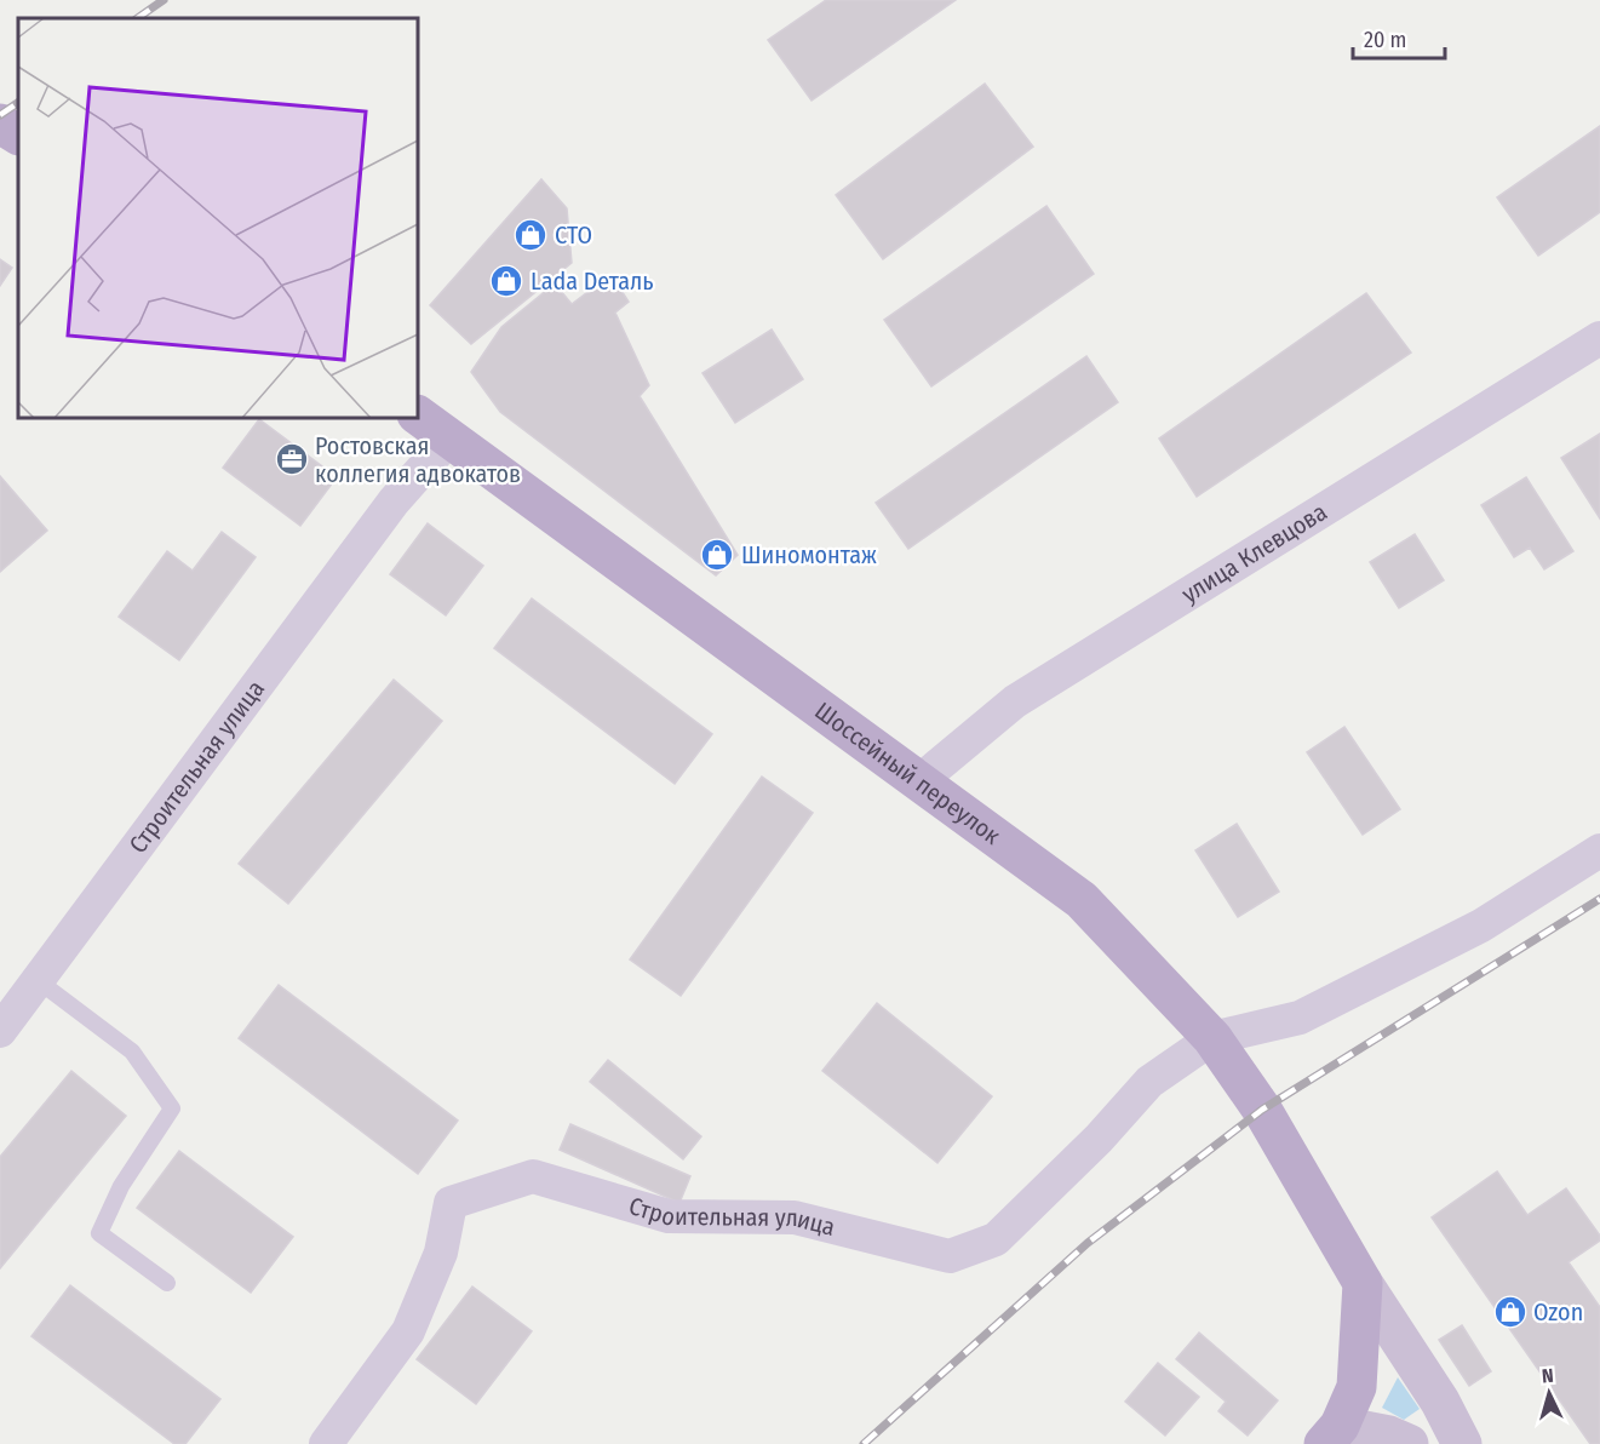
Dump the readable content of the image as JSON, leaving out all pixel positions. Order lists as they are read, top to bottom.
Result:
{
  "streets": {
    "main road": ["Шоссейный переулок"],
    "street": ["улица Клевцова", "Строительная улица"]
  },
  "crossings": [
    ["улица Клевцова", "Шоссейный переулок"],
    ["Строительная улица", "Шоссейный переулок"]
  ],
  "places": {
    "shop": [
      "СТО",
      "Lada Dеталь",
      "Шиномонтаж",
      "Ozon"
    ],
    "office": ["Ростовская коллегия адвокатов"]
  },
  "scale_bar": "20 m",
  "north": "top"
}
